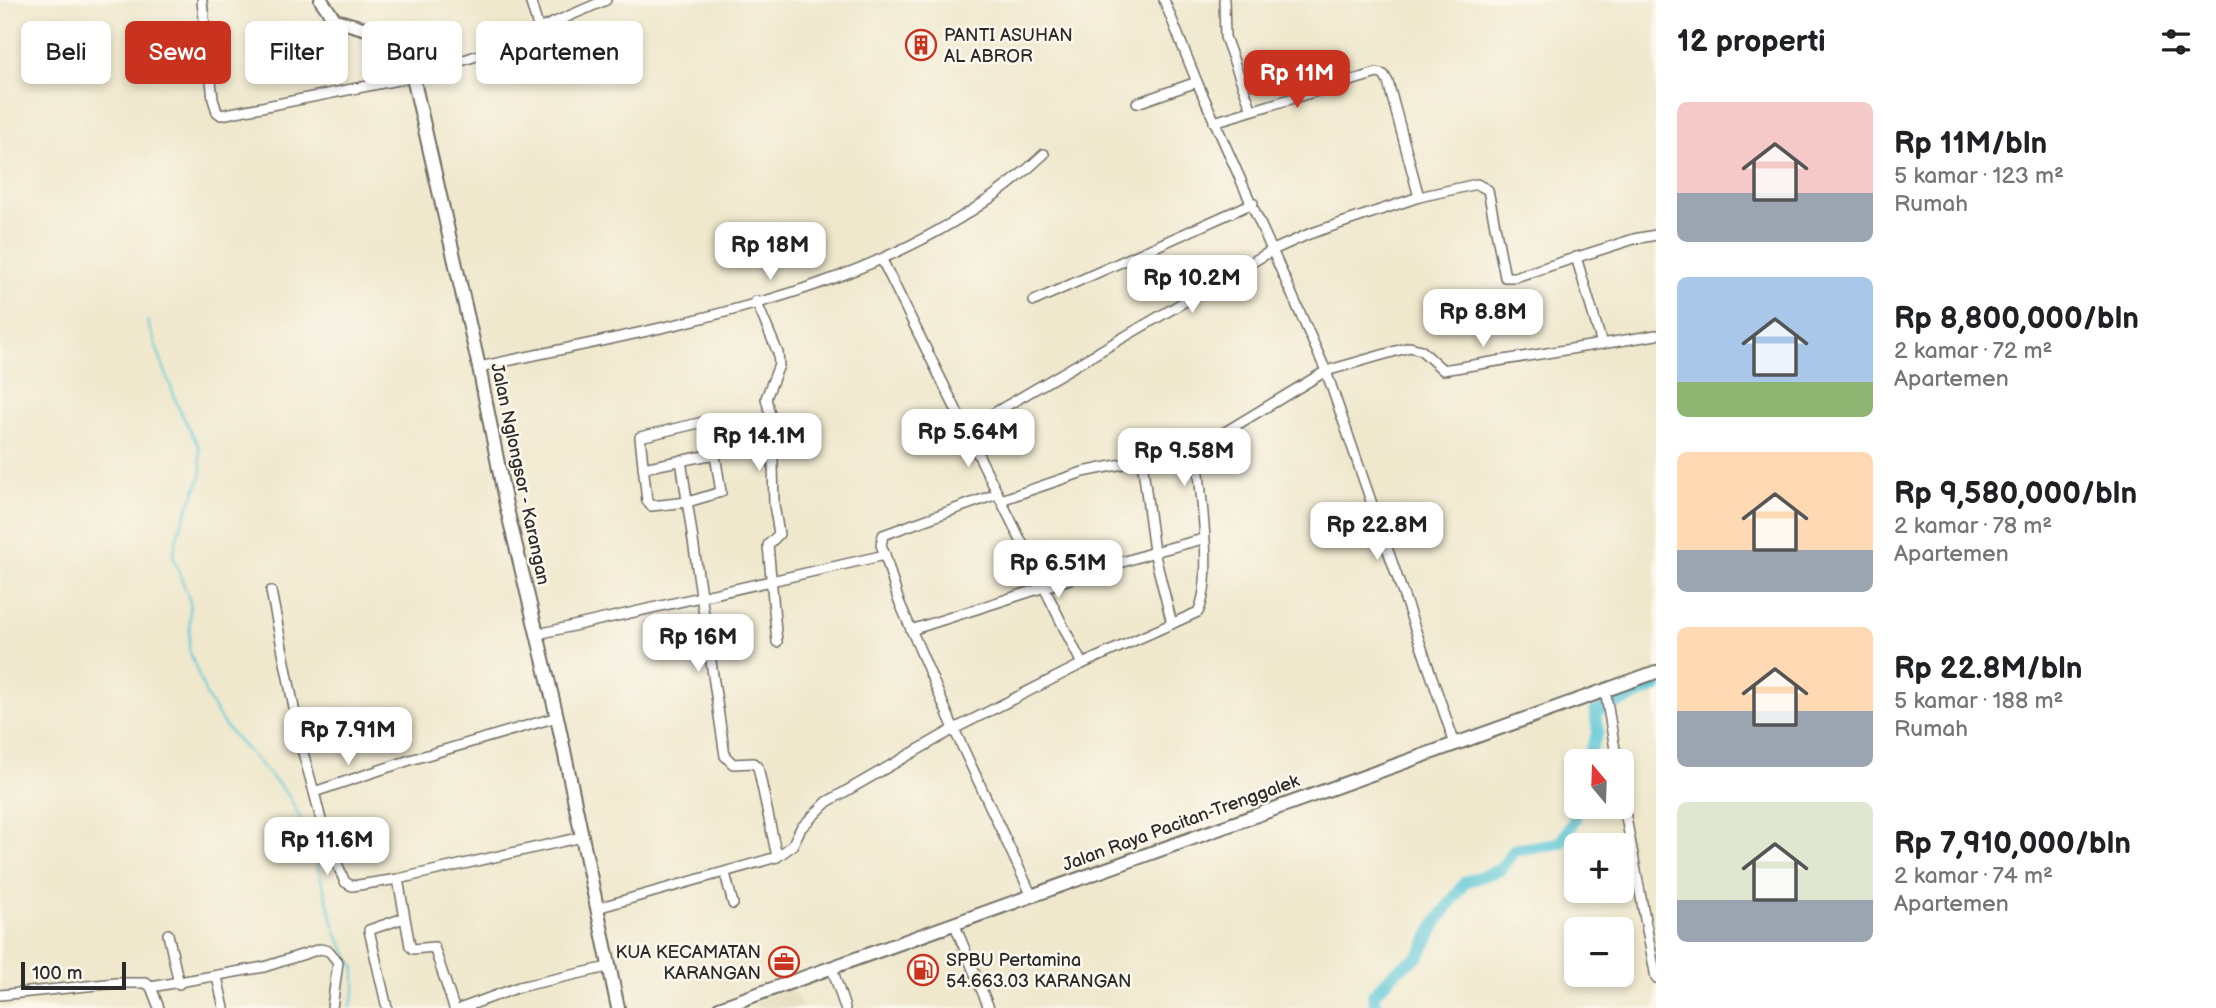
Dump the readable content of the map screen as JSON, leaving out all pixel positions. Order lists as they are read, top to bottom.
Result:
{
  "streets": {
    "highway": ["Jalan Nglongsor - Karangan", "Jalan Raya Pacitan-Trenggalek"]
  },
  "places": {
    "building": ["PANTI ASUHAN AL ABROR"],
    "office": ["KUA KECAMATAN KARANGAN"],
    "fuel station": ["SPBU Pertamina 54.663.03 KARANGAN"]
  },
  "scale_bar": "100 m",
  "north": "top",
  "page": {
    "heading": "12 properti",
    "chip": [
      "Beli",
      "Sewa",
      "Filter",
      "Baru",
      "Apartemen"
    ],
    "price": [
      "Rp 11M",
      "Rp 18M",
      "Rp 10.2M",
      "Rp 8.8M",
      "Rp 5.64M",
      "Rp 14.1M",
      "Rp 9.58M",
      "Rp 22.8M",
      "Rp 6.51M",
      "Rp 16M",
      "Rp 7.91M",
      "Rp 11.6M"
    ],
    "list": [
      {
        "name": "Rp 11M/bln",
        "note": "5 kamar · 123 m² · Rumah"
      },
      {
        "name": "Rp 8,800,000/bln",
        "note": "2 kamar · 72 m² · Apartemen"
      },
      {
        "name": "Rp 9,580,000/bln",
        "note": "2 kamar · 78 m² · Apartemen"
      },
      {
        "name": "Rp 22.8M/bln",
        "note": "5 kamar · 188 m² · Rumah"
      },
      {
        "name": "Rp 7,910,000/bln",
        "note": "2 kamar · 74 m² · Apartemen"
      }
    ],
    "map_buttons": ["+", "−"],
    "scale": "100 m"
  }
}
